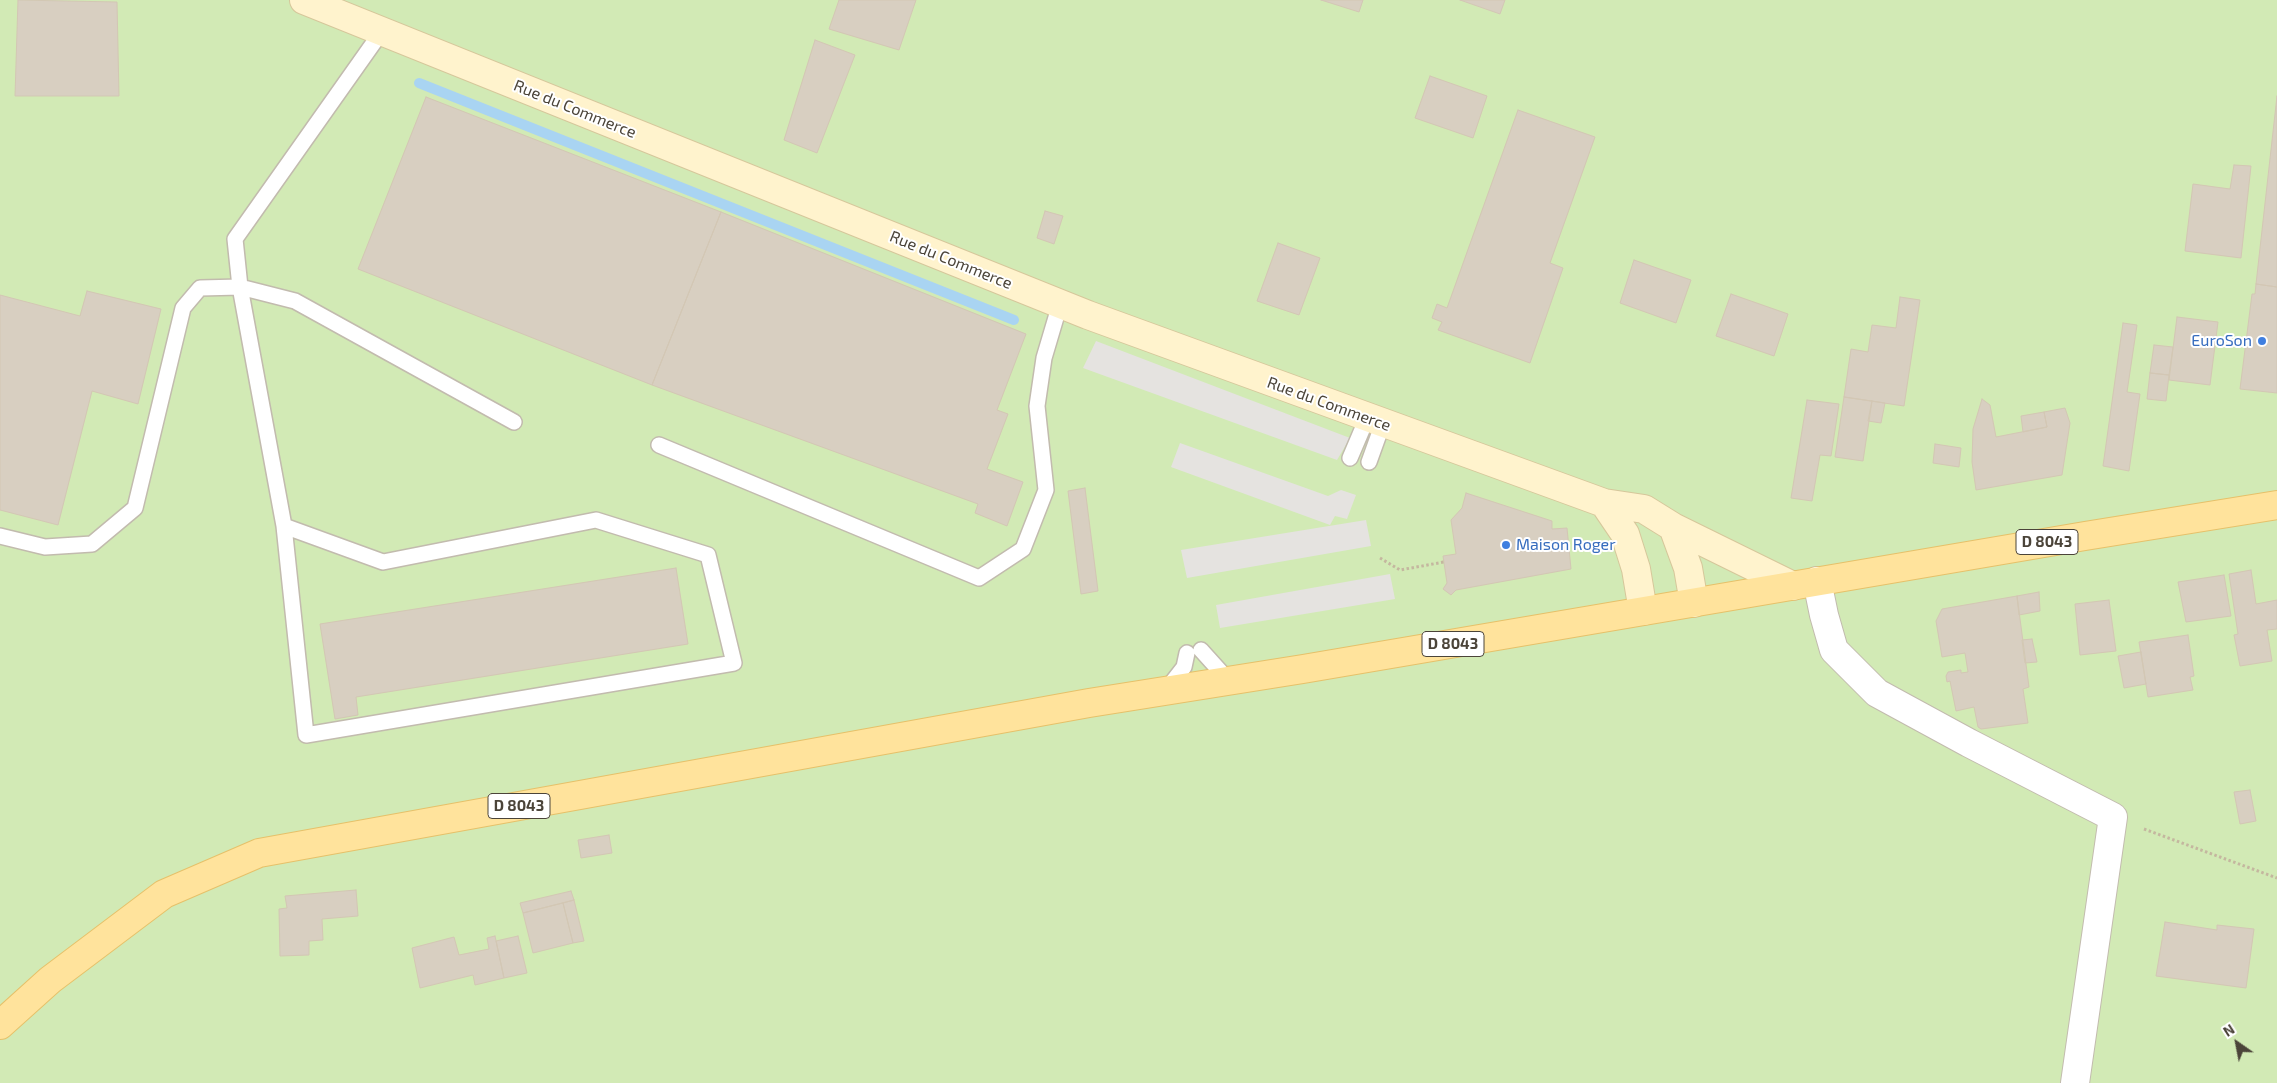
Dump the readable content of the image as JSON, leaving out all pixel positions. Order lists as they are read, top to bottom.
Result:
{
  "streets": {
    "main road": ["D 8043"],
    "street": ["Rue du Commerce"]
  },
  "crossings": [
    ["Rue du Commerce", "D 8043"]
  ],
  "places": ["EuroSon", "Maison Roger"],
  "north": "top left"
}
